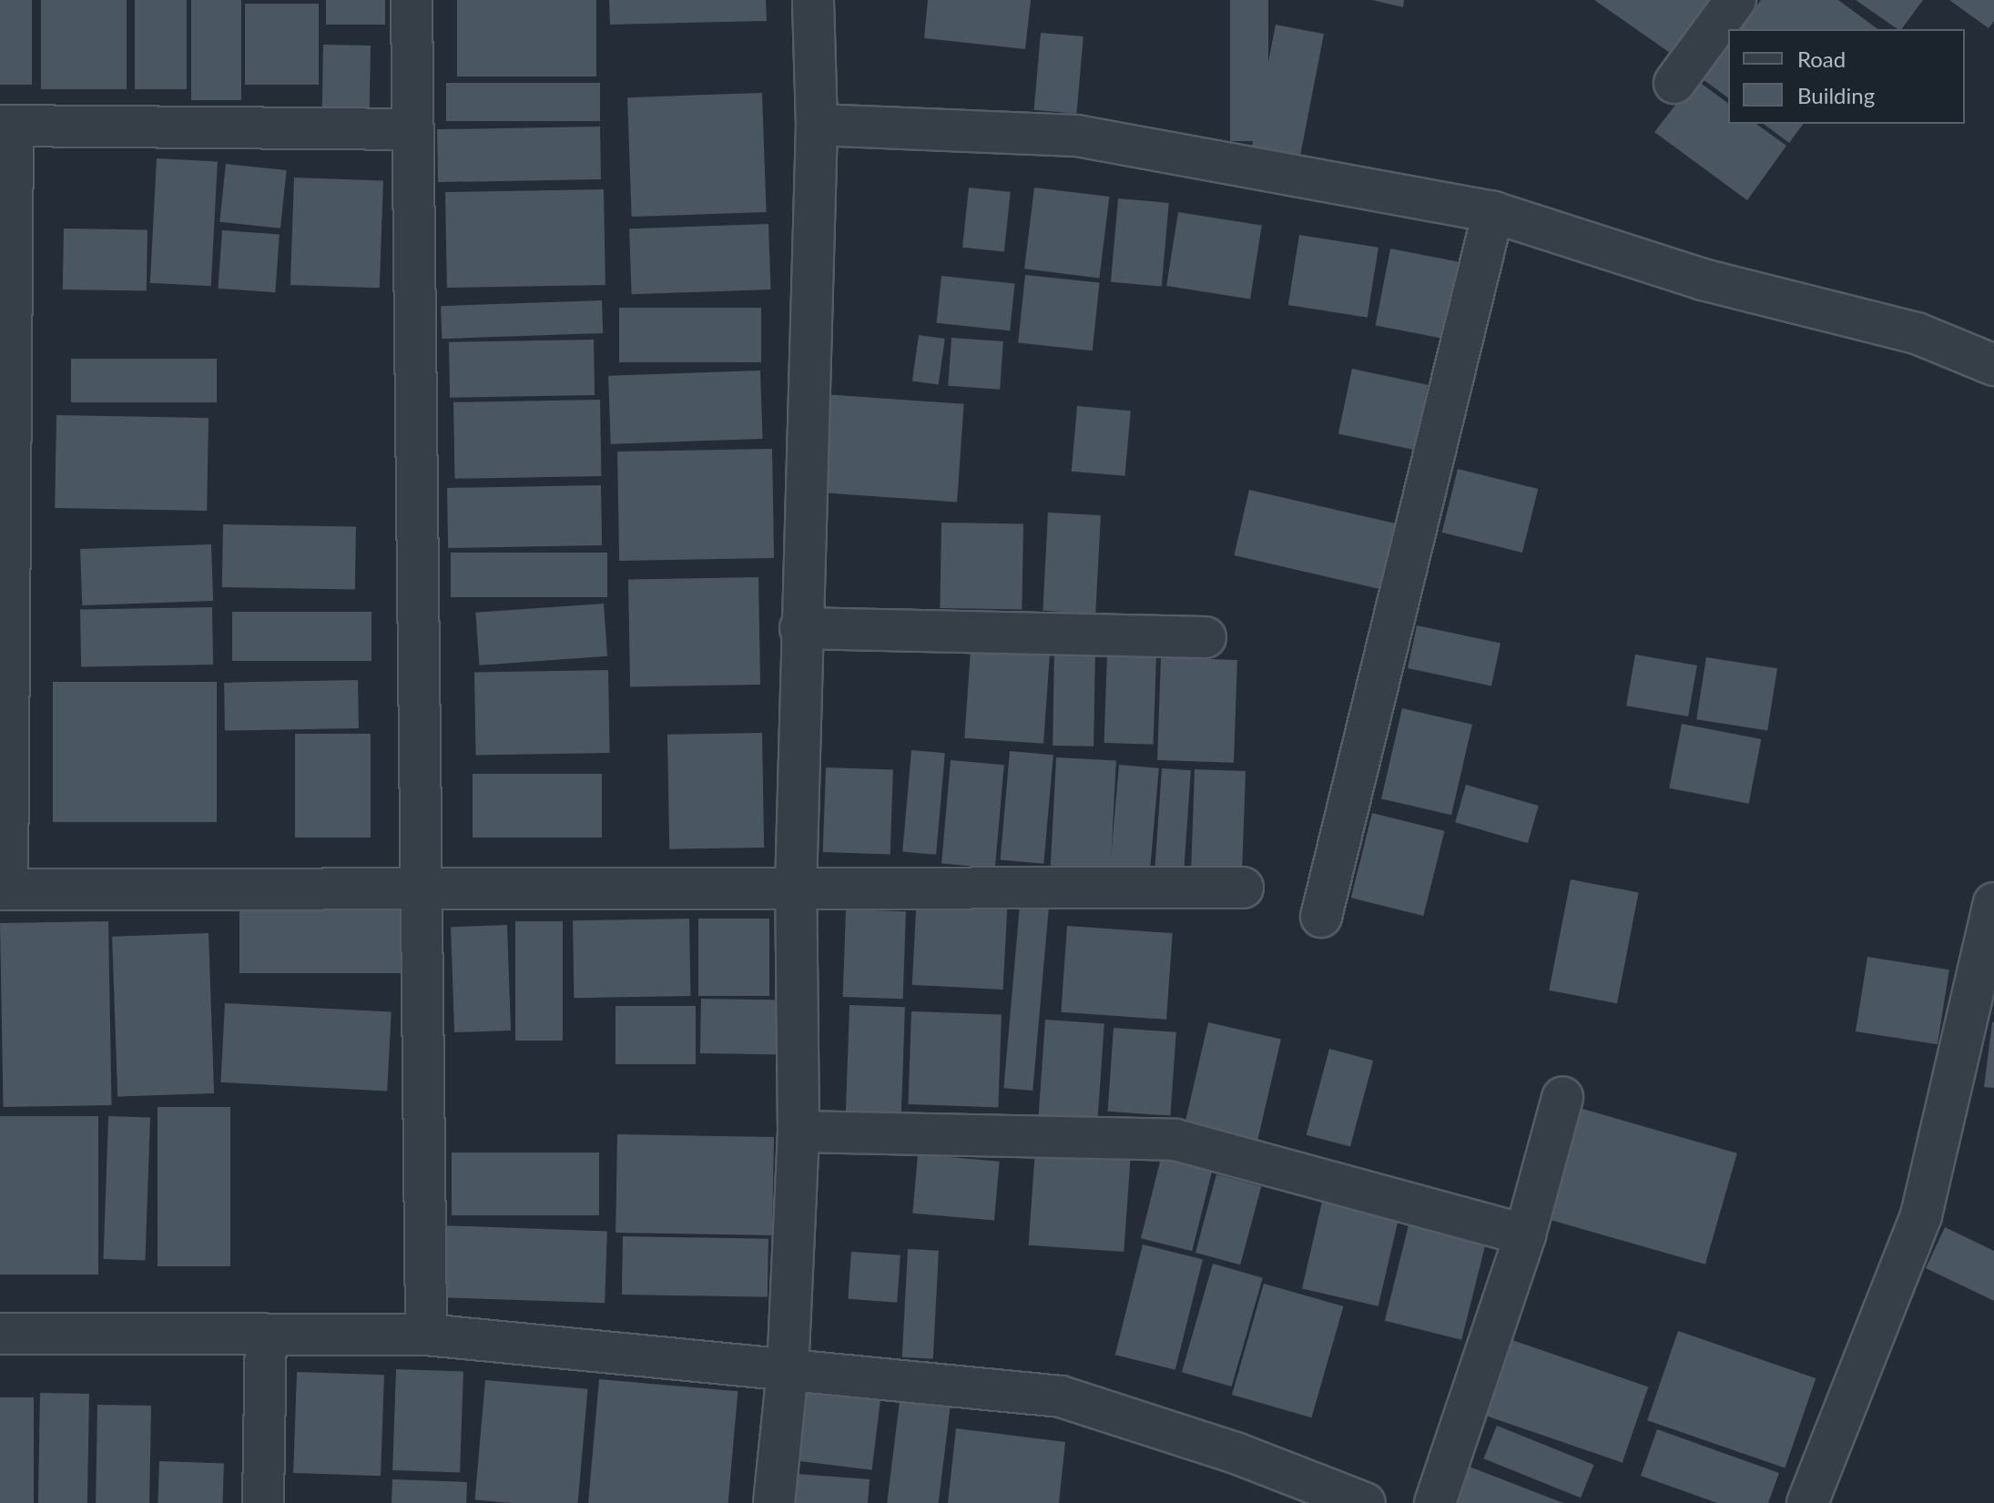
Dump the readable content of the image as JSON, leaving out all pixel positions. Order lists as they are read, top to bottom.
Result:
{
  "legend": ["Road", "Building"]
}
